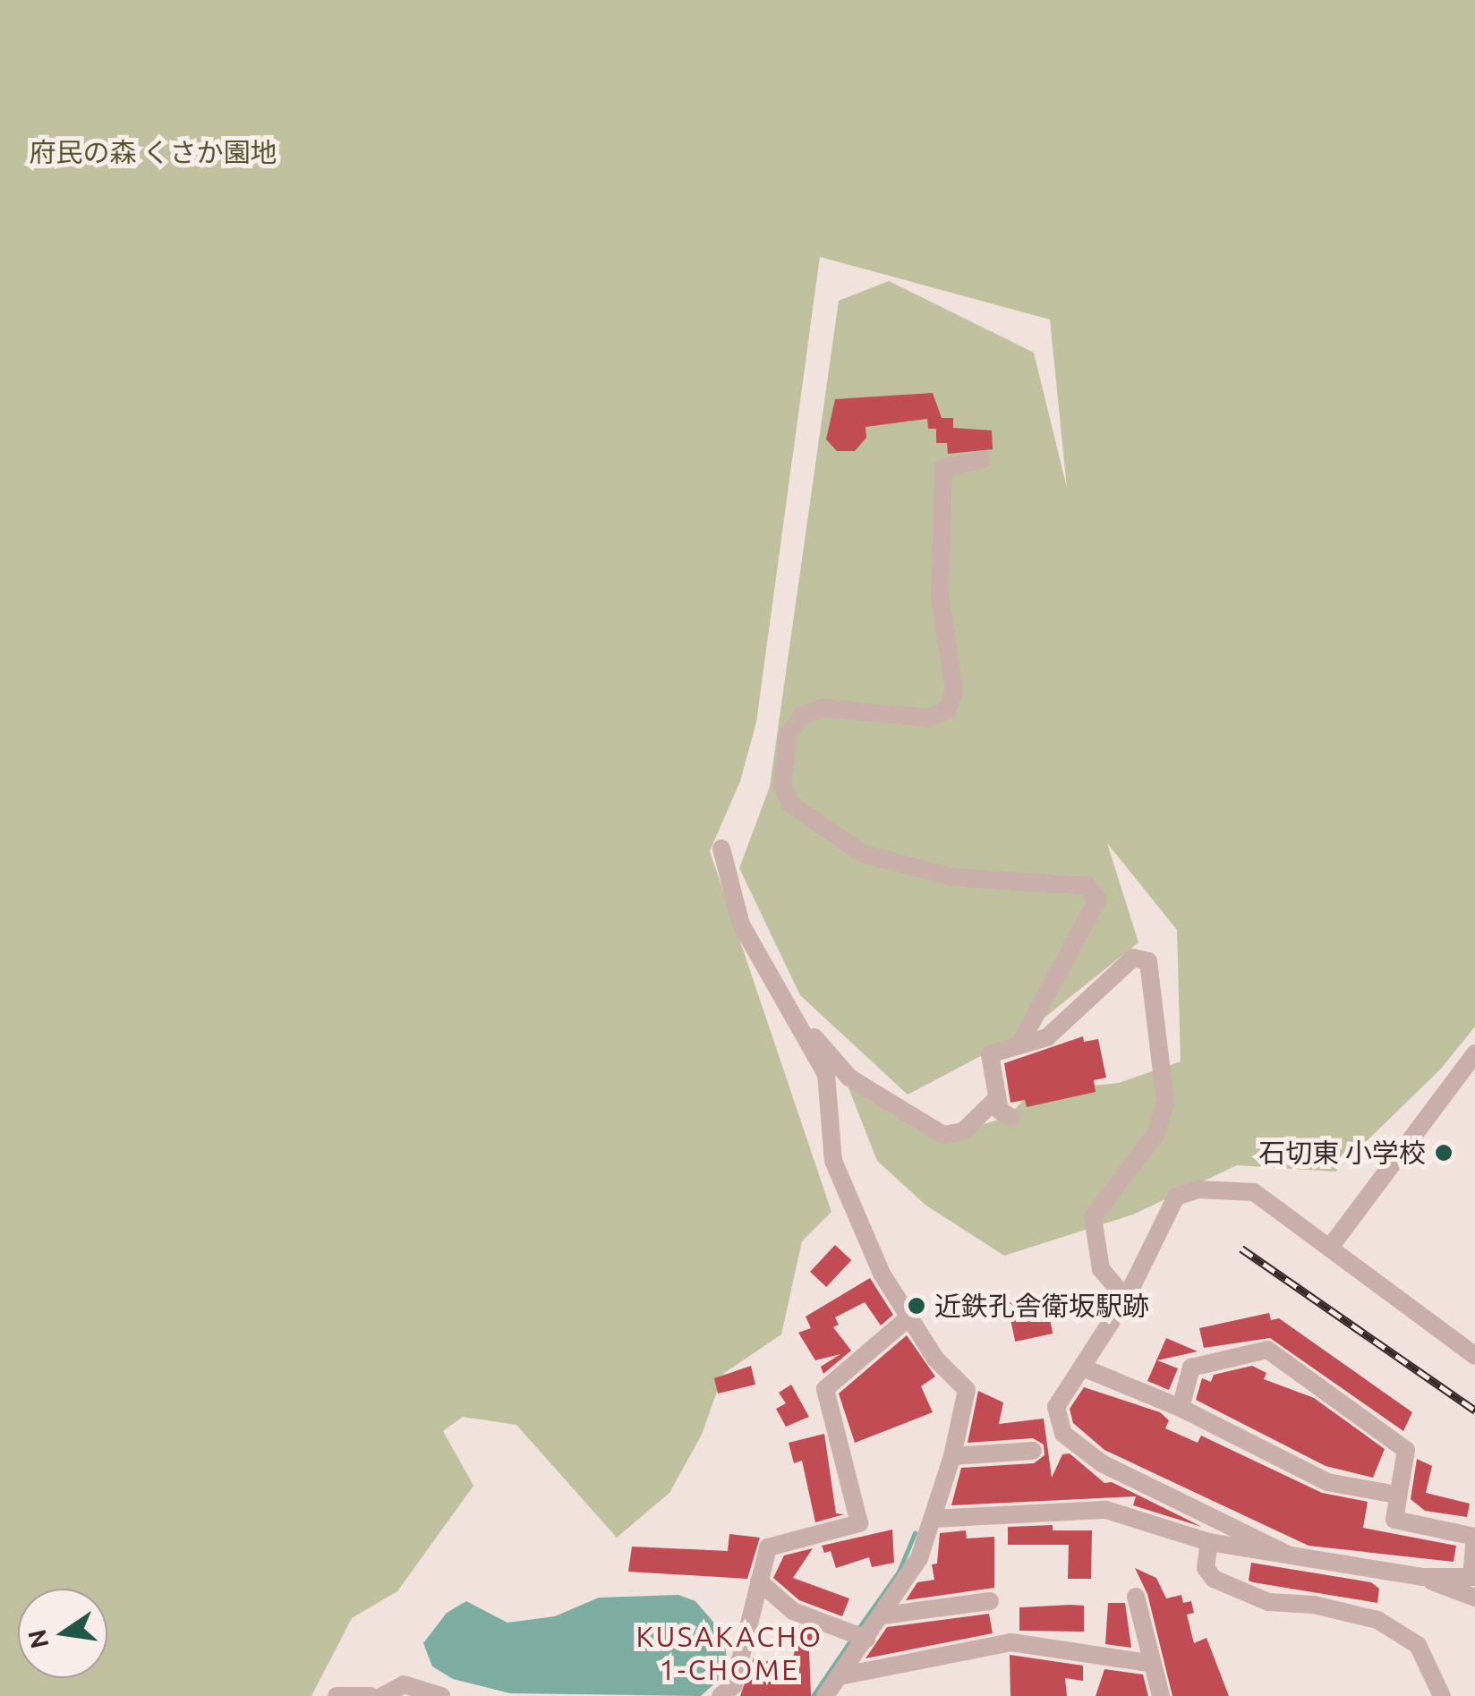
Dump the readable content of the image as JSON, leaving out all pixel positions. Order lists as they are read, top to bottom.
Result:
{
  "districts": ["KUSAKACHO 1-CHOME"],
  "parks": ["府民の森 くさか園地"],
  "places": ["石切東 小学校", "近鉄孔舎衛坂駅跡"],
  "north": "left"
}
